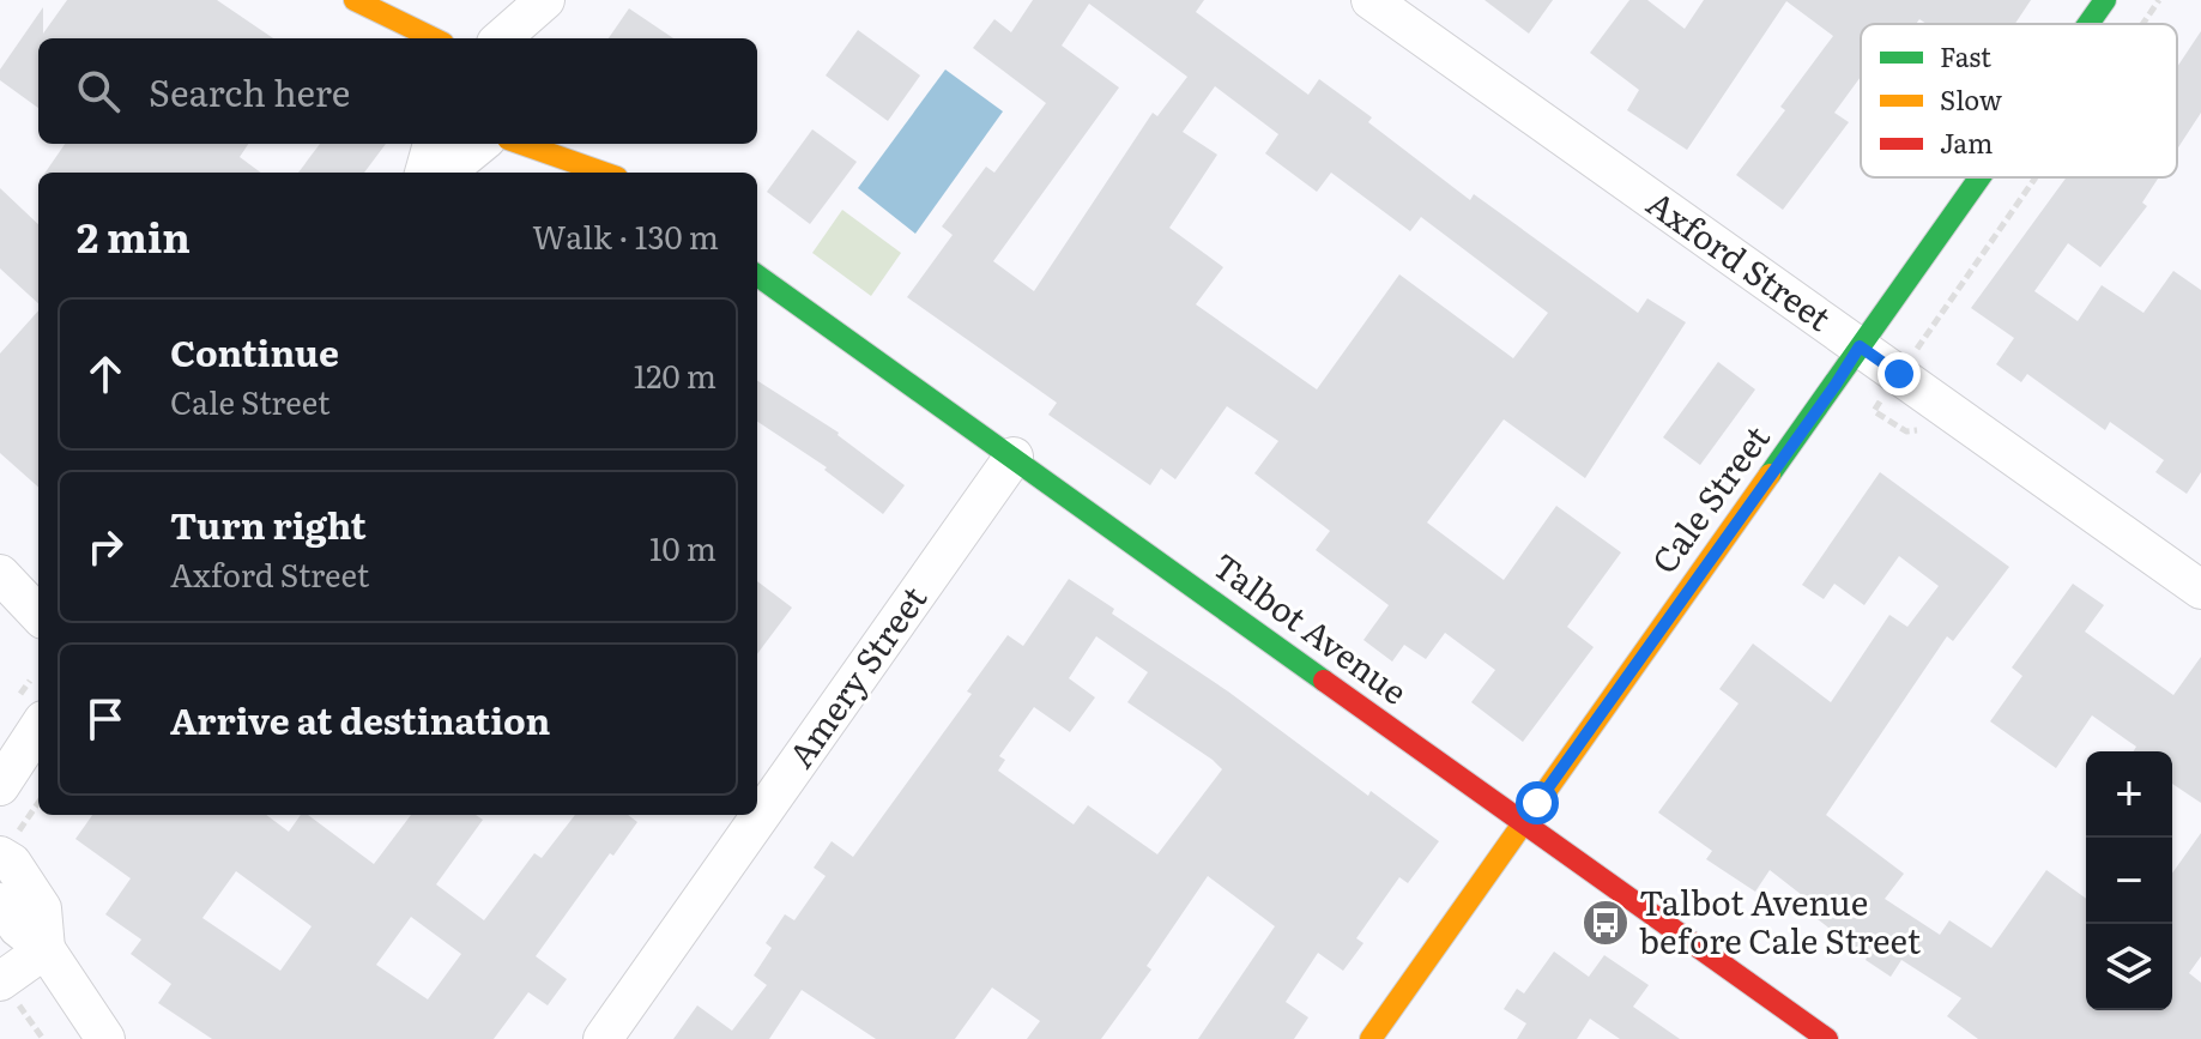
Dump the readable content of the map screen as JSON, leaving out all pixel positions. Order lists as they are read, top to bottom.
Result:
{
  "streets": {
    "street": [
      "Axford Street",
      "Cale Street",
      "Talbot Avenue",
      "Amery Street"
    ]
  },
  "crossings": [
    ["Axford Street", "Cale Street"],
    ["Cale Street", "Talbot Avenue"],
    ["Talbot Avenue", "Amery Street"]
  ],
  "places": {
    "bus stop": ["Talbot Avenue before Cale Street"]
  },
  "legend": ["Fast", "Slow", "Jam"],
  "page": {
    "search": "Search here",
    "heading": ["2 min", "Walk · 130 m"],
    "list": [
      ["Continue", "Cale Street", "120 m"],
      ["Turn right", "Axford Street", "10 m"],
      "Arrive at destination"
    ],
    "map_buttons": ["+", "−"]
  }
}
